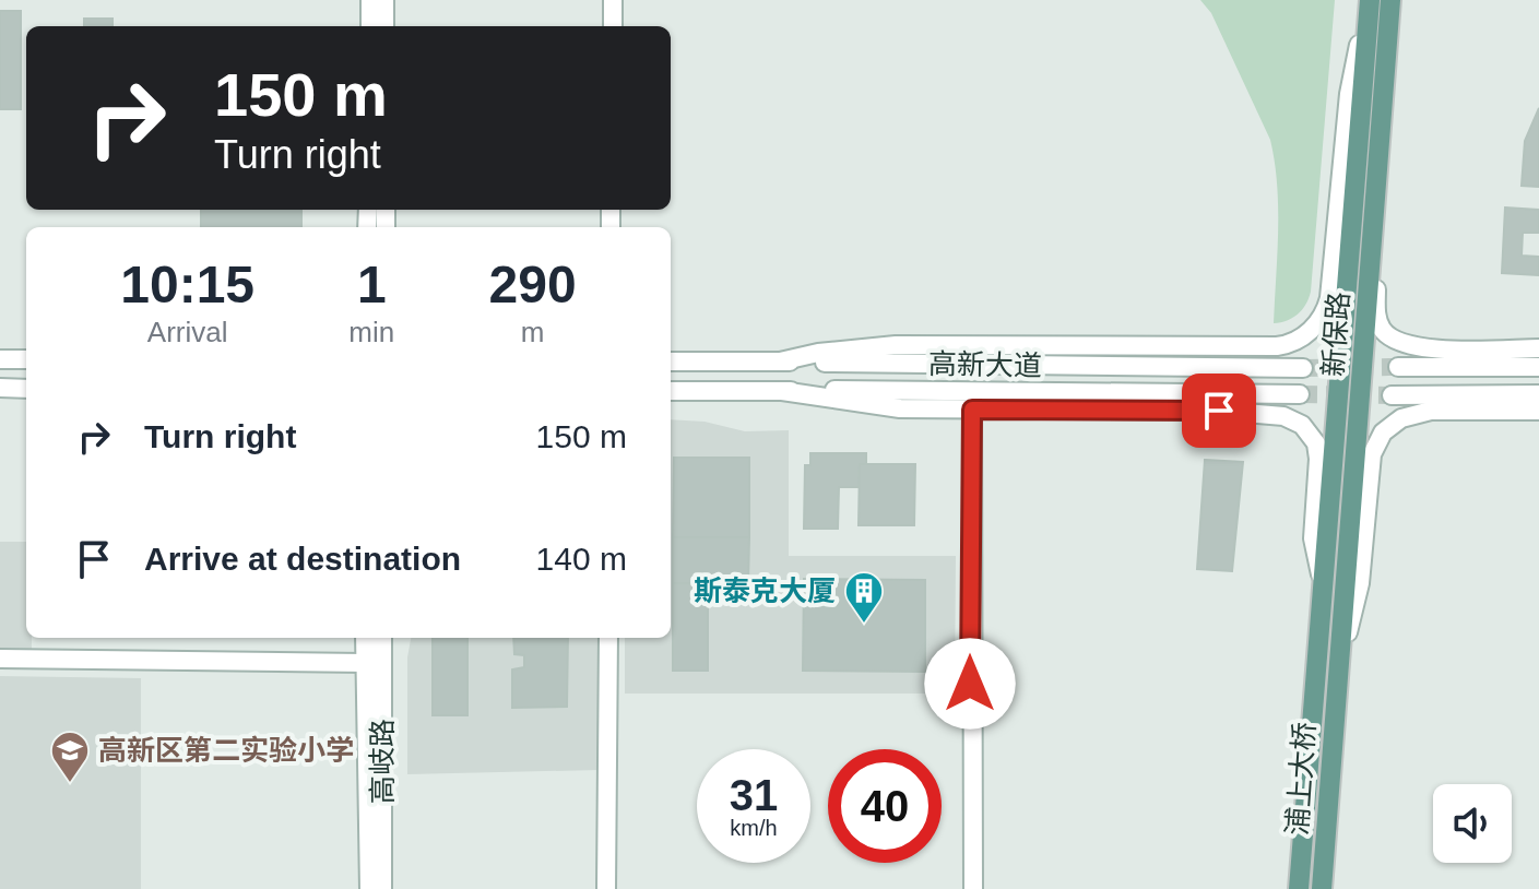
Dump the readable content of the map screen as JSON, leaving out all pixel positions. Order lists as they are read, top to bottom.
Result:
{
  "streets": {
    "main road": [
      "新保路",
      "高新大道",
      "高岐路",
      "浦上大桥"
    ]
  },
  "crossings": [
    ["新保路", "浦上大桥"]
  ],
  "places": {
    "building": ["斯泰克大厦"],
    "school or university": ["高新区第二实验小学"]
  },
  "page": {
    "turn": ["150 m", "Turn right"],
    "eta": [
      "10:15",
      "Arrival",
      "1",
      "min",
      "290",
      "m"
    ],
    "list": [
      {
        "name": "Turn right",
        "value": "150 m"
      },
      {
        "name": "Arrive at destination",
        "value": "140 m"
      }
    ],
    "speed": "31 km/h",
    "limit": "40"
  }
}
